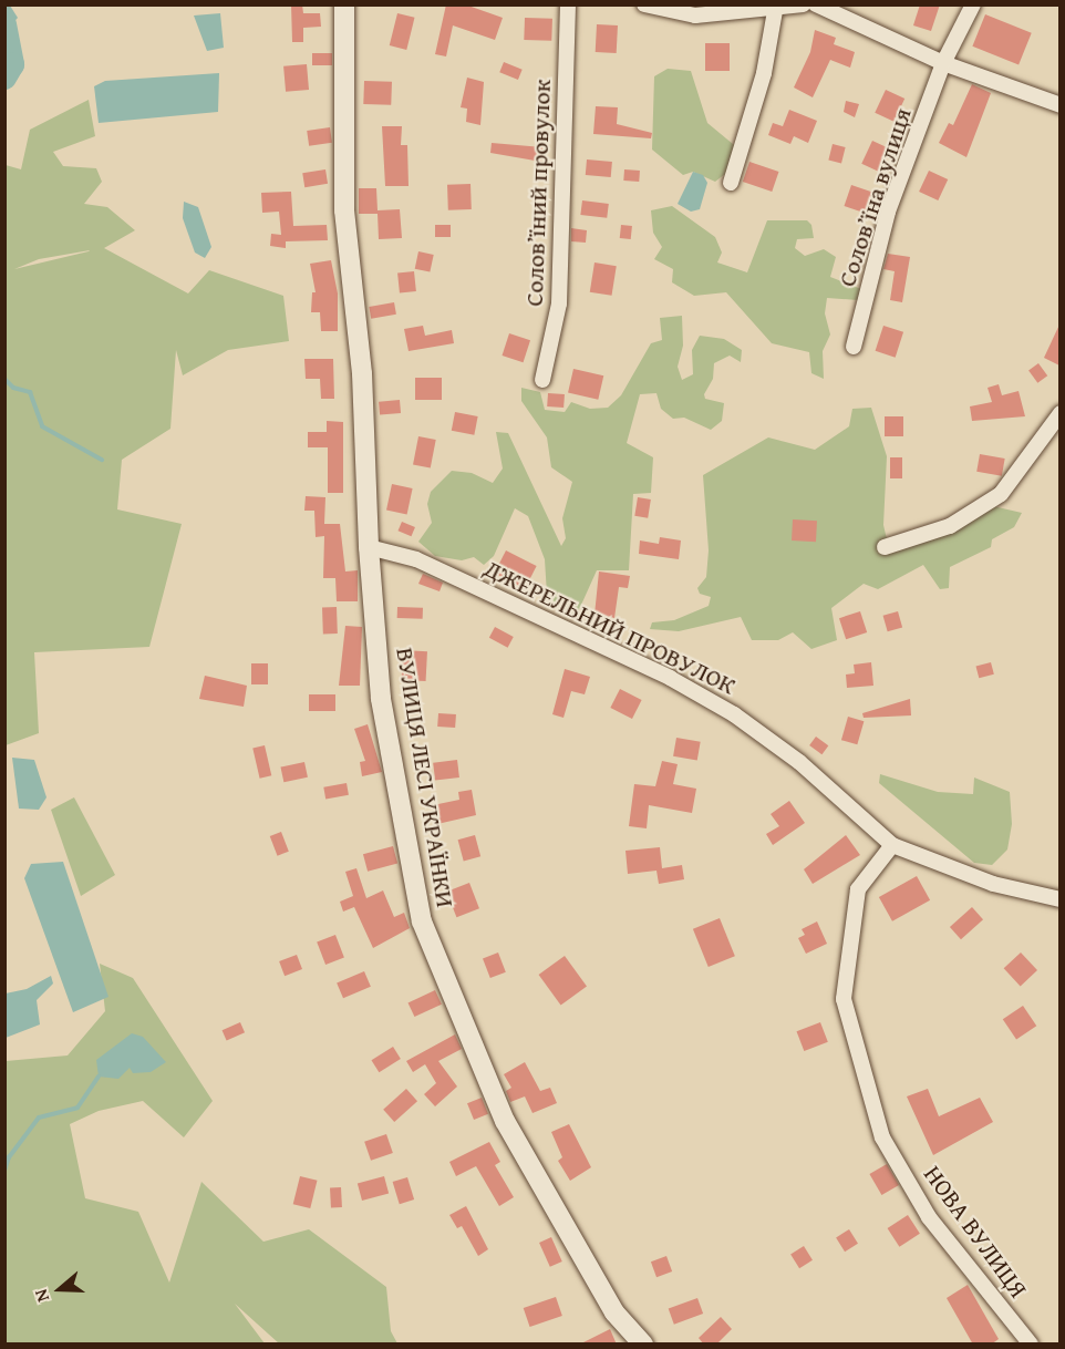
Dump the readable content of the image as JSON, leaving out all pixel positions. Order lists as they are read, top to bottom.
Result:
{
  "streets": {
    "street": [
      "Соловʼїний провулок",
      "Соловʼїна вулиця",
      "ДЖЕРЕЛЬНИЙ ПРОВУЛОК",
      "ВУЛИЦЯ ЛЕСІ УКРАЇНКИ",
      "НОВА ВУЛИЦЯ"
    ]
  },
  "crossings": [
    ["ДЖЕРЕЛЬНИЙ ПРОВУЛОК", "ВУЛИЦЯ ЛЕСІ УКРАЇНКИ"],
    ["ДЖЕРЕЛЬНИЙ ПРОВУЛОК", "НОВА ВУЛИЦЯ"]
  ],
  "north": "left"
}
